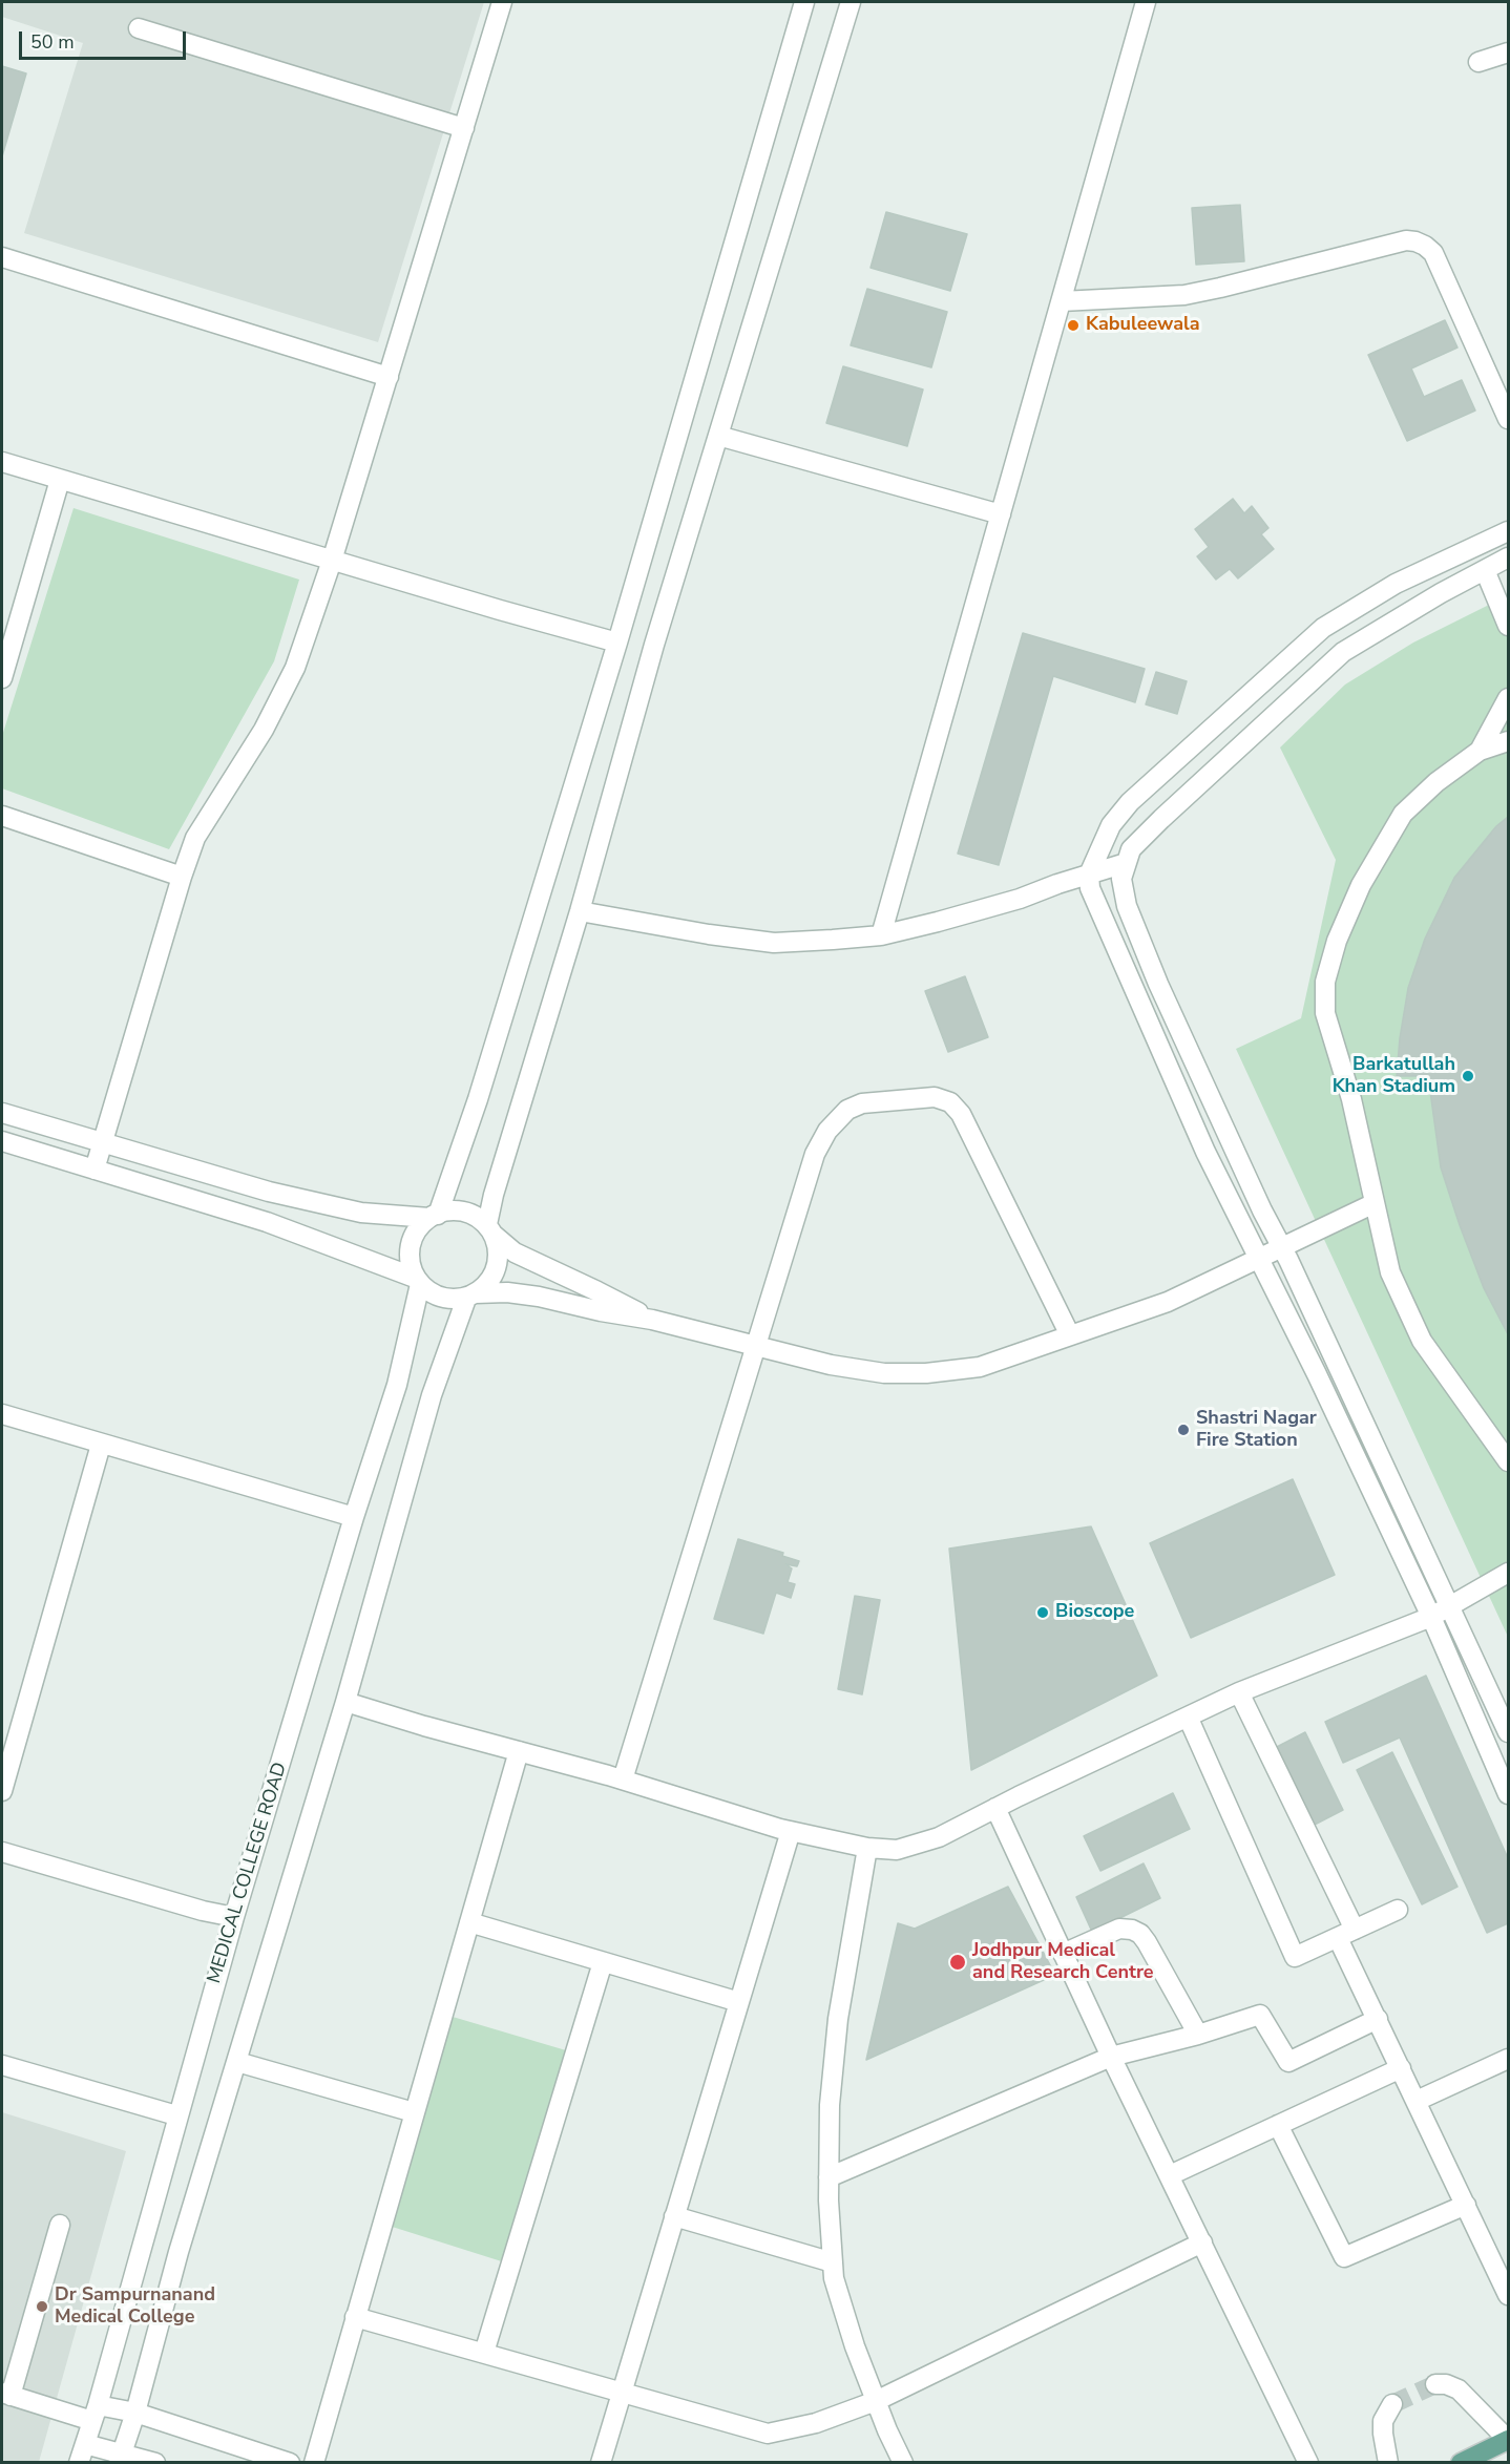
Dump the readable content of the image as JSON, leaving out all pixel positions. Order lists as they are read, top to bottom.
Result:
{
  "streets": {
    "street": ["MEDICAL COLLEGE ROAD"]
  },
  "places": [
    "Kabuleewala",
    "Barkatullah Khan Stadium",
    "Shastri Nagar Fire Station",
    "Bioscope",
    "Jodhpur Medical and Research Centre",
    "Dr Sampurnanand Medical College"
  ],
  "scale_bar": "50 m"
}
